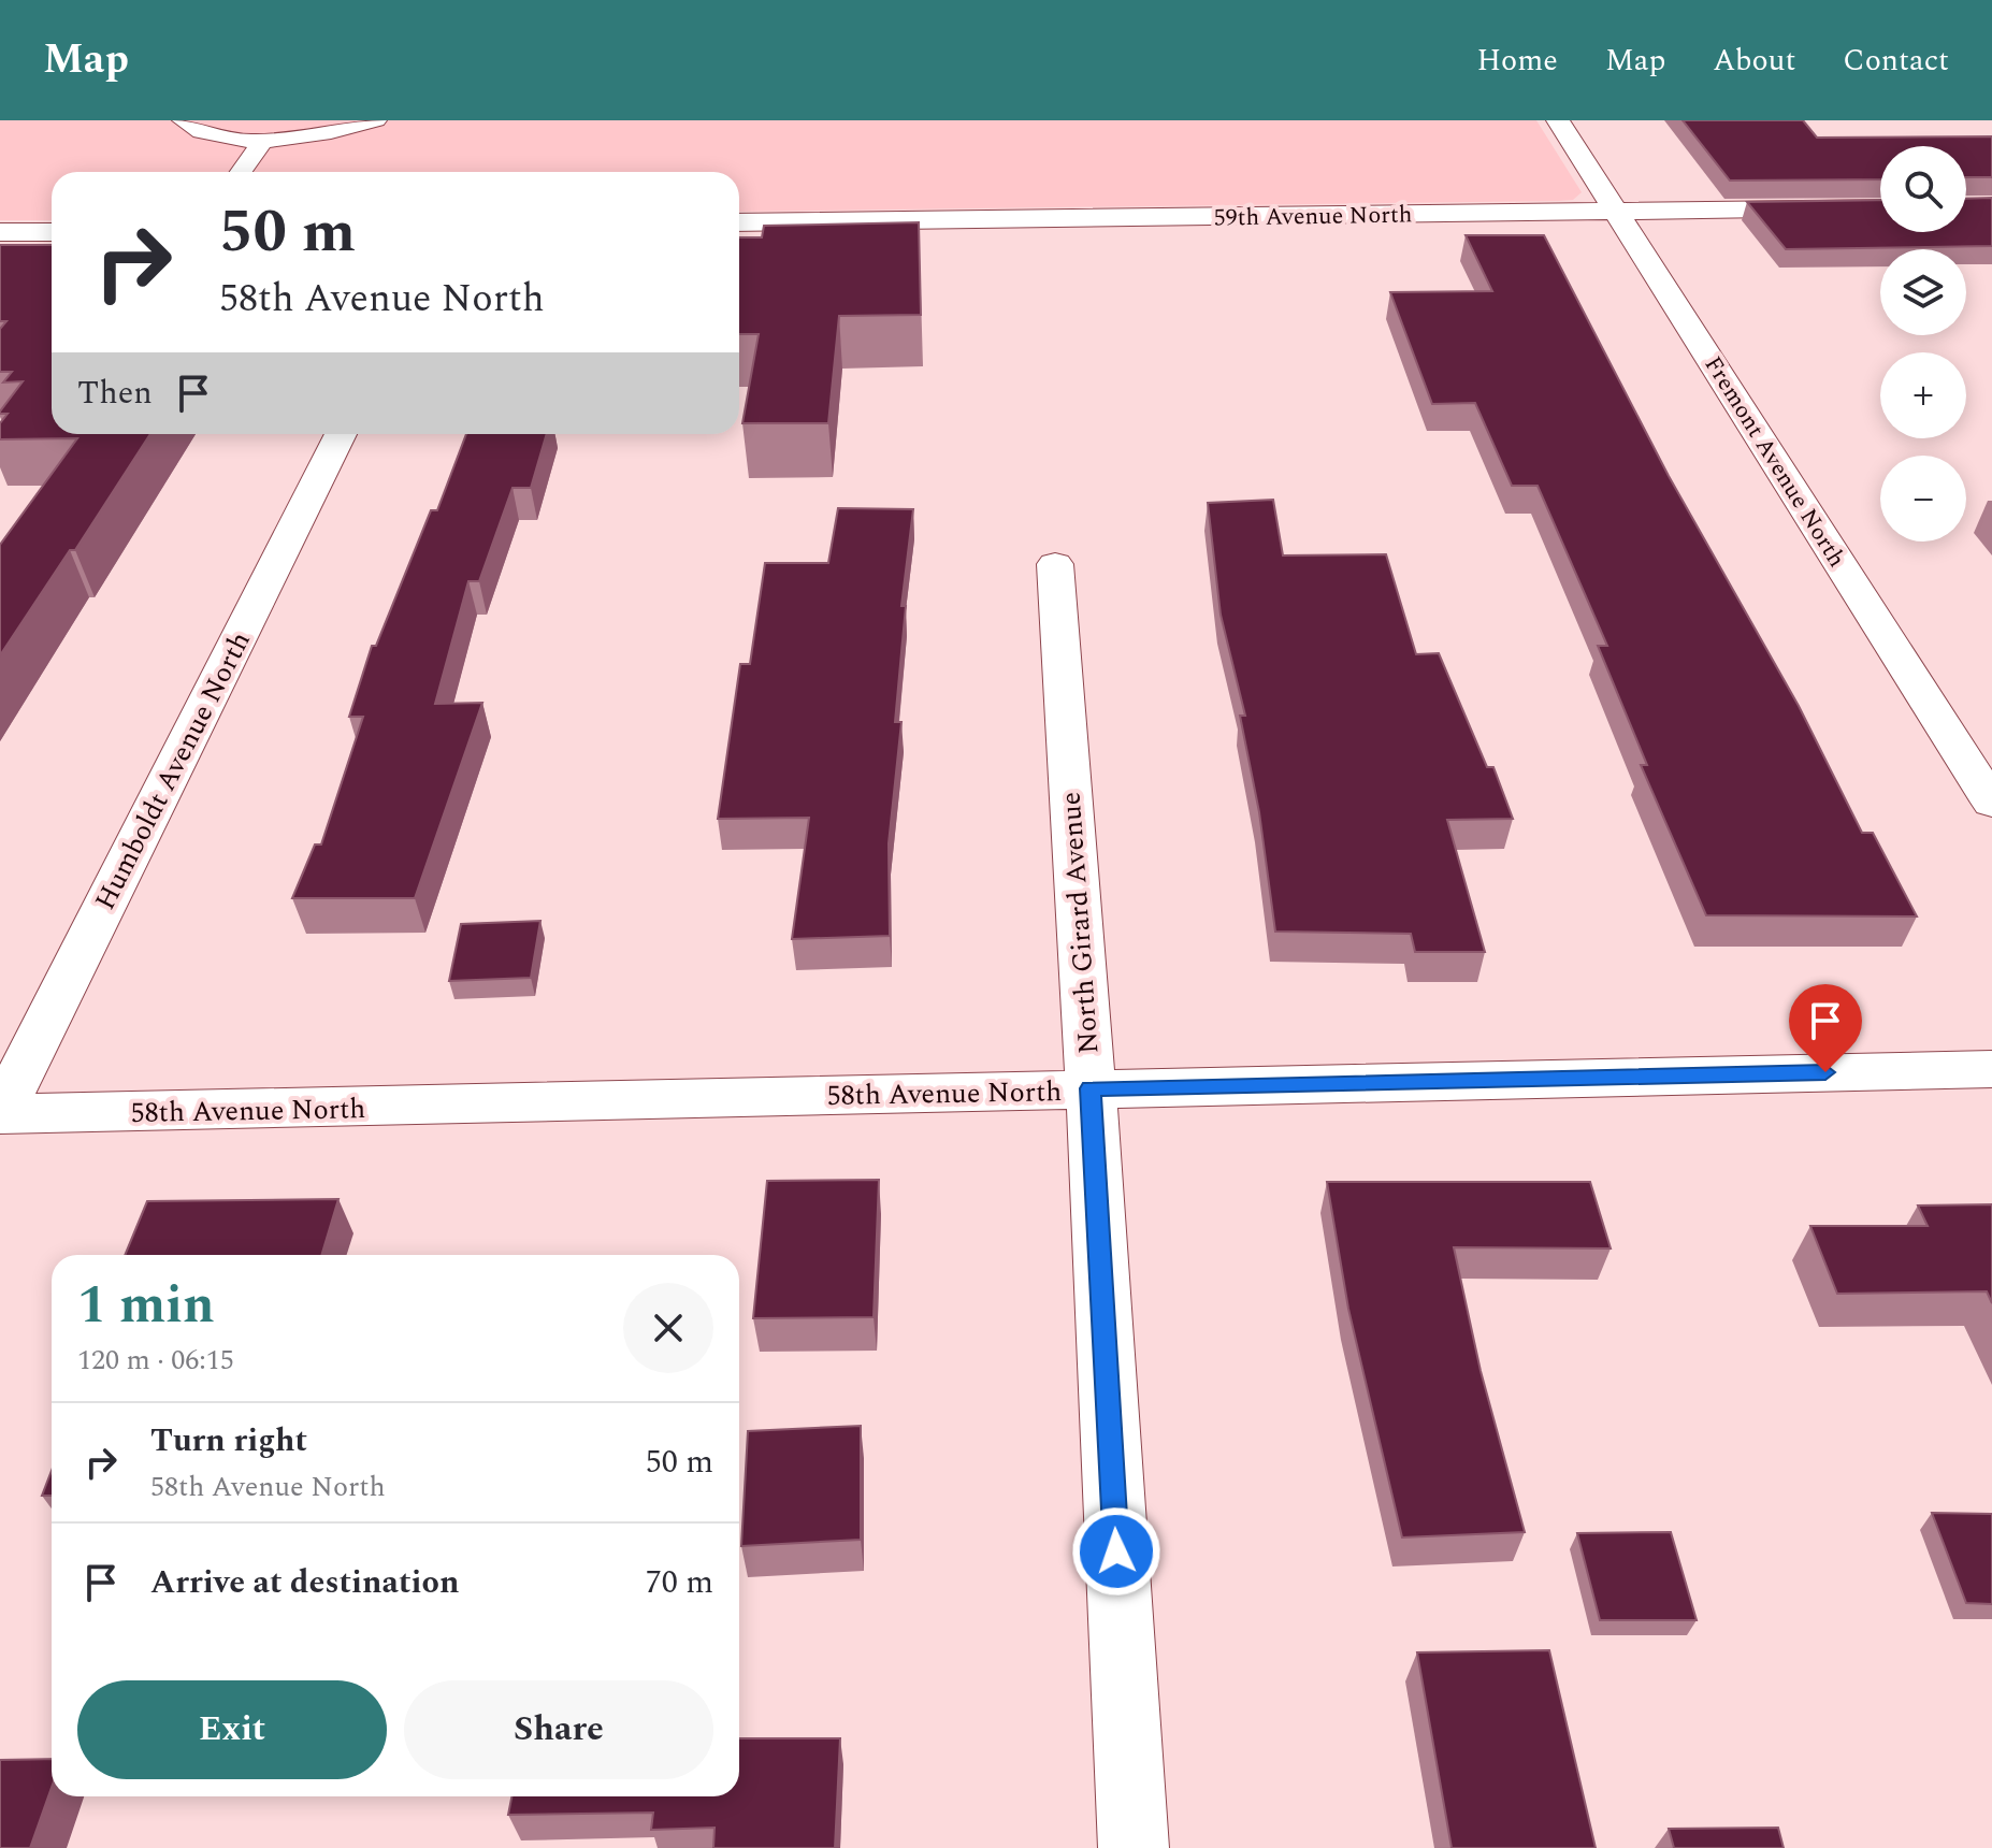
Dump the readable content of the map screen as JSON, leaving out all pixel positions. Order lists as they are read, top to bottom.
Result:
{
  "streets": {
    "street": [
      "59th Avenue North",
      "Fremont Avenue North",
      "Humboldt Avenue North",
      "North Girard Avenue",
      "58th Avenue North"
    ]
  },
  "crossings": [
    ["59th Avenue North", "Fremont Avenue North"],
    ["Humboldt Avenue North", "58th Avenue North"],
    ["North Girard Avenue", "58th Avenue North"]
  ],
  "page": {
    "header": "Map",
    "nav": [
      "Home",
      "Map",
      "About",
      "Contact"
    ],
    "map_buttons": ["+", "−"],
    "turn": ["50 m", "58th Avenue North"],
    "then": "Then",
    "heading": ["1 min", "120 m · 06:15"],
    "list": [
      {
        "name": "Turn right",
        "note": "58th Avenue North",
        "value": "50 m"
      },
      {
        "name": "Arrive at destination",
        "value": "70 m"
      }
    ],
    "buttons": ["Exit", "Share"]
  }
}
